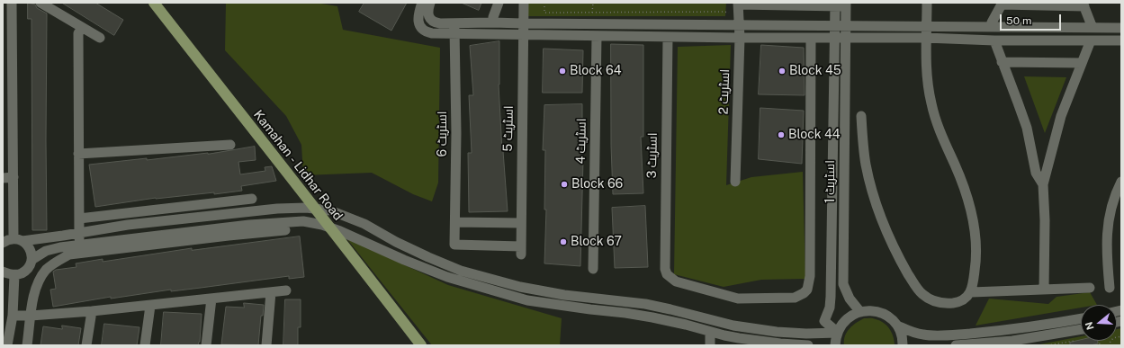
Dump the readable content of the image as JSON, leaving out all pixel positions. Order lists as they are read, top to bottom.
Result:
{
  "streets": {
    "main road": ["Kamahan - Lidhar Road"],
    "street": [
      "اسٹریٹ 2",
      "اسٹریٹ 5",
      "اسٹریٹ 6",
      "اسٹریٹ 4",
      "اسٹریٹ 3",
      "اسٹریٹ 1"
    ]
  },
  "crossings": [
    ["اسٹریٹ 5", "اسٹریٹ 6"]
  ],
  "places": [
    "Block 64",
    "Block 45",
    "Block 44",
    "Block 66",
    "Block 67"
  ],
  "scale_bar": "50 m",
  "north": "left"
}
